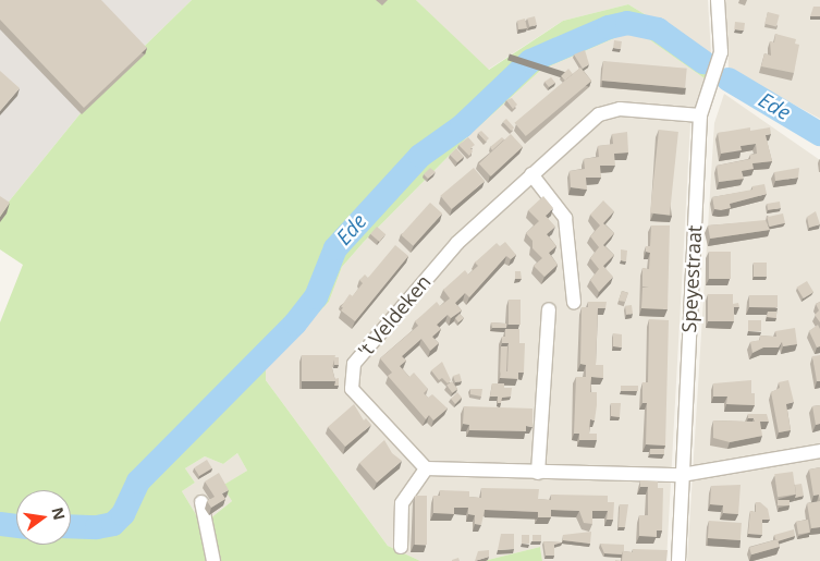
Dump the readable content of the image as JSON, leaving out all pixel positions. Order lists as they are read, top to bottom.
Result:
{
  "streets": {
    "street": ["Speyestraat", "'t Veldeken"]
  },
  "crossings": [
    ["Speyestraat", "'t Veldeken"]
  ],
  "water": ["Ede"],
  "north": "right"
}
